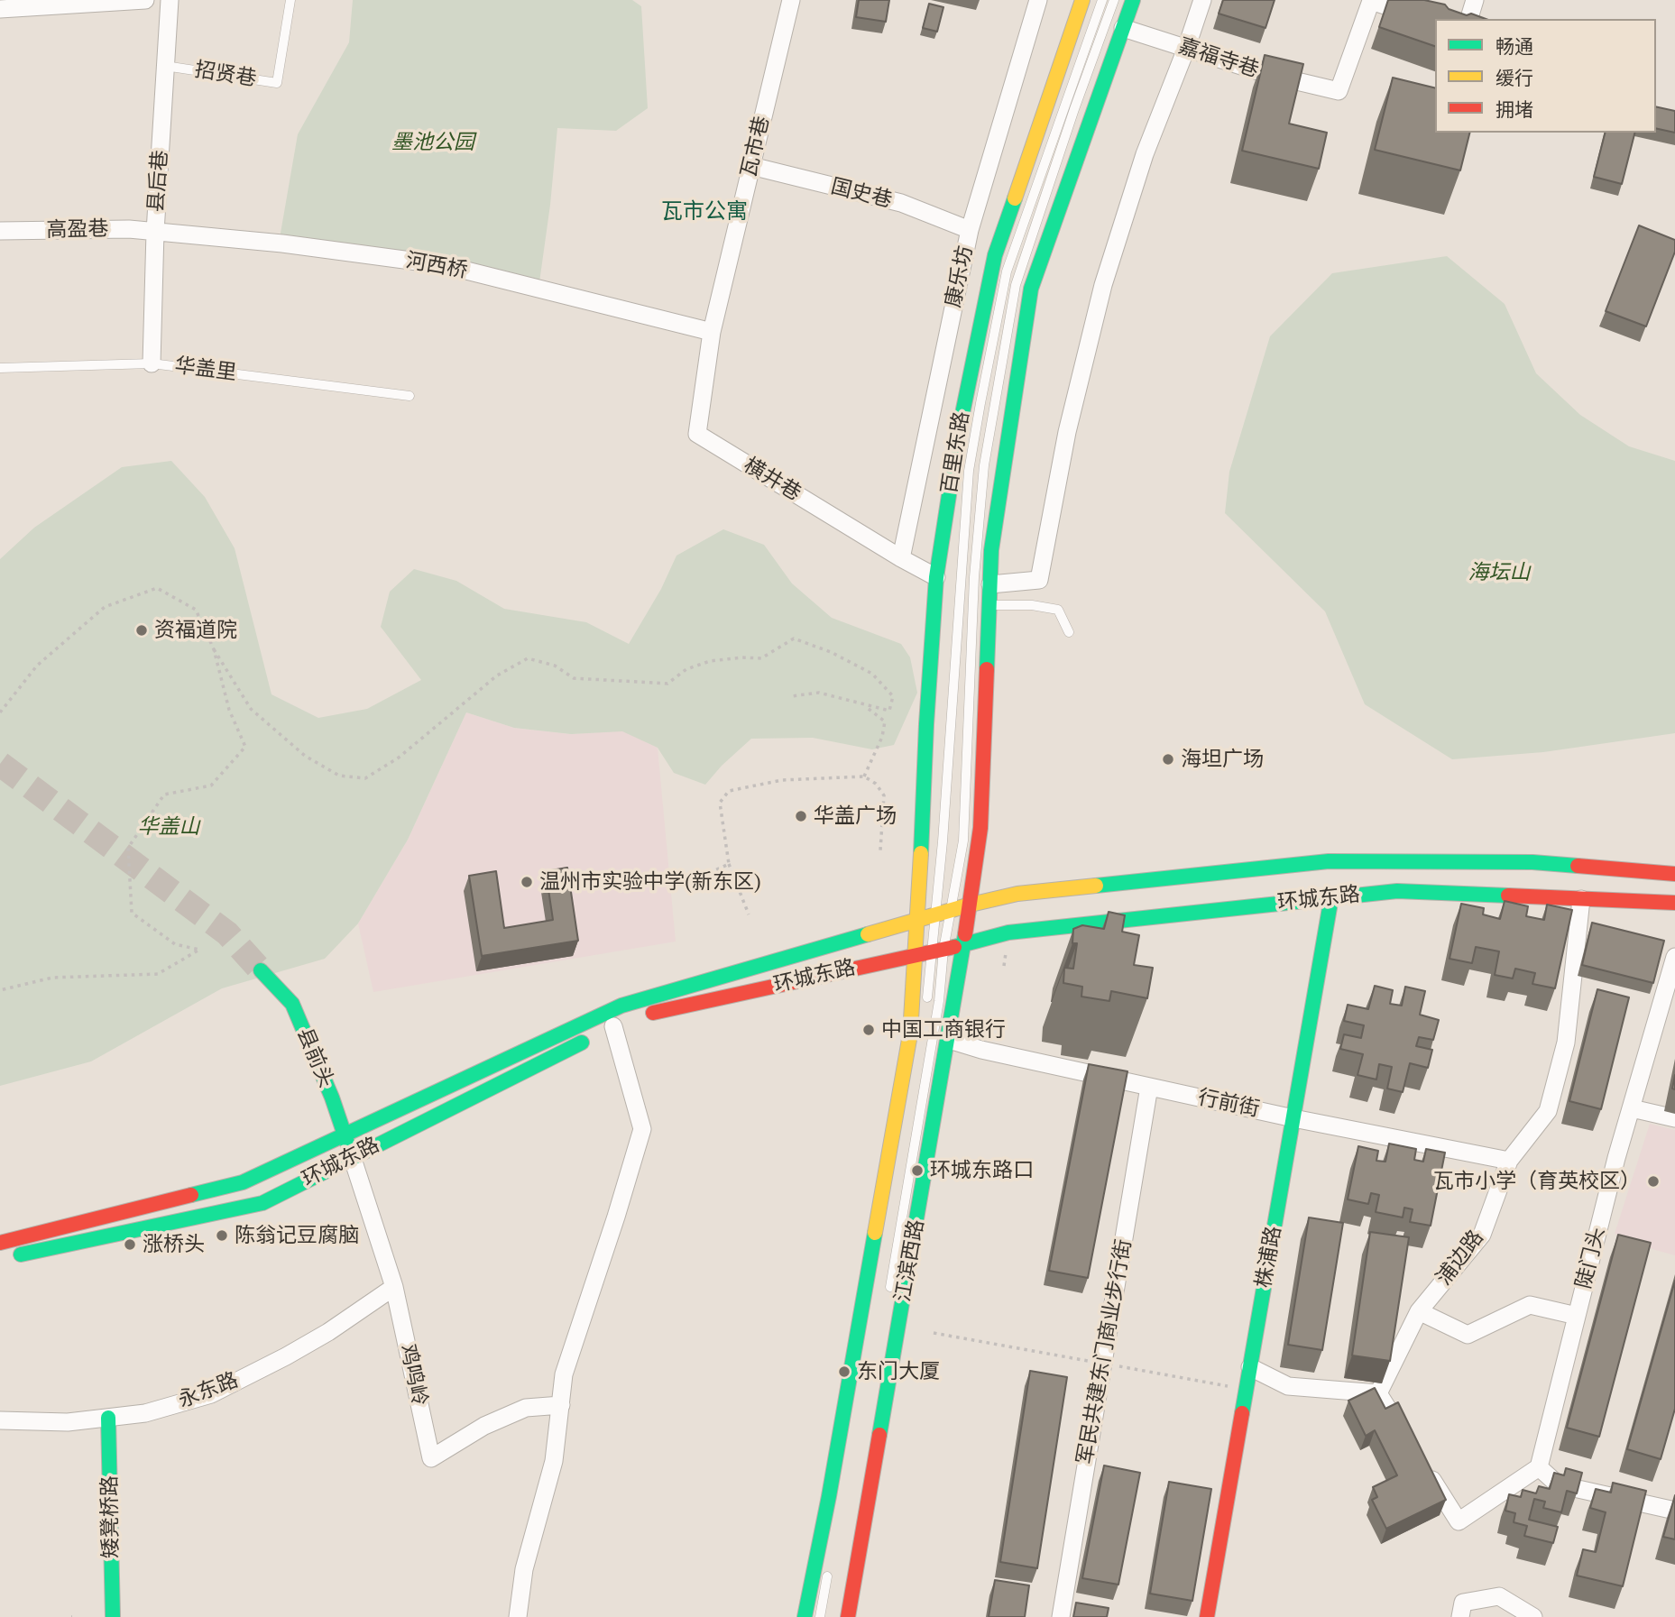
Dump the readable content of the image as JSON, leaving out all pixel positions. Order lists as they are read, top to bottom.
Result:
{
  "streets": {
    "main road": [
      "百里东路",
      "环城东路",
      "县前头",
      "株浦路",
      "江滨西路",
      "矮凳桥路"
    ],
    "street": [
      "嘉福寺巷",
      "瓦市巷",
      "县后巷",
      "国史巷",
      "高盈巷",
      "河西桥",
      "康乐坊",
      "横井巷",
      "行前街",
      "浦边路",
      "陡门头",
      "军民共建东门商业步行街",
      "鸡鸣岭",
      "永东路"
    ],
    "lane": ["招贤巷", "华盖里"]
  },
  "crossings": [
    ["招贤巷", "县后巷"],
    ["瓦市巷", "国史巷"],
    ["瓦市巷", "河西桥"],
    ["瓦市巷", "横井巷"],
    ["县后巷", "高盈巷"],
    ["县后巷", "河西桥"],
    ["县后巷", "华盖里"],
    ["国史巷", "康乐坊"],
    ["高盈巷", "河西桥"],
    ["河西桥", "横井巷"],
    ["康乐坊", "横井巷"],
    ["百里东路", "横井巷"],
    ["百里东路", "环城东路"],
    ["百里东路", "江滨西路"],
    ["环城东路", "县前头"],
    ["环城东路", "株浦路"],
    ["环城东路", "浦边路"],
    ["环城东路", "江滨西路"],
    ["环城东路", "鸡鸣岭"],
    ["县前头", "鸡鸣岭"],
    ["行前街", "株浦路"],
    ["行前街", "浦边路"],
    ["行前街", "江滨西路"],
    ["行前街", "军民共建东门商业步行街"],
    ["鸡鸣岭", "永东路"],
    ["永东路", "矮凳桥路"]
  ],
  "districts": ["瓦市公寓"],
  "parks": ["墨池公园", "海坛山", "华盖山"],
  "places": [
    "资福道院",
    "海坦广场",
    "华盖广场",
    "温州市实验中学(新东区)",
    "中国工商银行",
    "环城东路口",
    "瓦市小学（育英校区）",
    "陈翁记豆腐脑",
    "涨桥头",
    "东门大厦"
  ],
  "legend": ["畅通", "缓行", "拥堵"]
}
